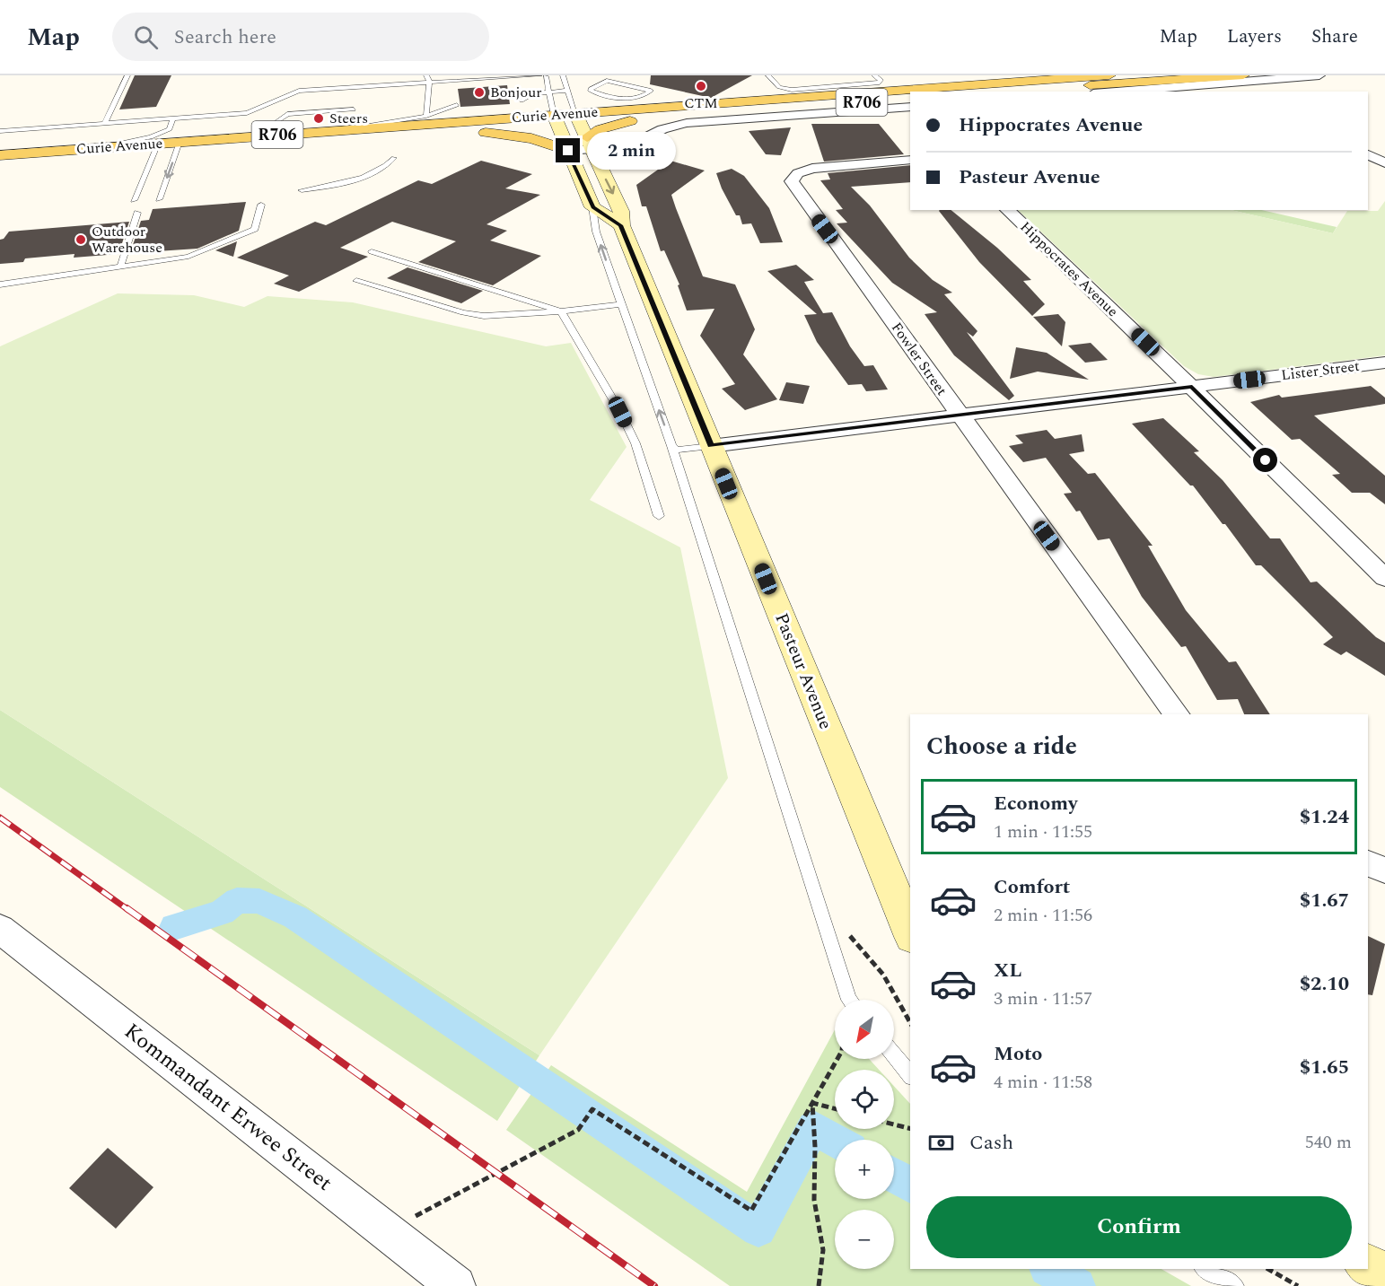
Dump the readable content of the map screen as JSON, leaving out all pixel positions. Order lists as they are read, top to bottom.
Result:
{
  "streets": {
    "main road": ["R706", "Curie Avenue"],
    "street": [
      "Hippocrates Avenue",
      "Fowler Street",
      "Lister Street",
      "Pasteur Avenue",
      "Kommandant Erwee Street"
    ]
  },
  "crossings": [
    ["Curie Avenue", "Pasteur Avenue"],
    ["Hippocrates Avenue", "Lister Street"],
    ["Fowler Street", "Lister Street"],
    ["Lister Street", "Pasteur Avenue"]
  ],
  "places": [
    "CTM",
    "Bonjour",
    "Steers",
    "Outdoor Warehouse"
  ],
  "north": "bottom left",
  "page": {
    "header": "Map",
    "search": "Search here",
    "nav": ["Map", "Layers", "Share"],
    "banner": ["Hippocrates Avenue", "Pasteur Avenue"],
    "bubble": "2 min",
    "heading": "Choose a ride",
    "list": [
      {
        "name": "Economy",
        "note": "1 min · 11:55",
        "value": "$1.24"
      },
      {
        "name": "Comfort",
        "note": "2 min · 11:56",
        "value": "$1.67"
      },
      {
        "name": "XL",
        "note": "3 min · 11:57",
        "value": "$2.10"
      },
      {
        "name": "Moto",
        "note": "4 min · 11:58",
        "value": "$1.65"
      }
    ],
    "map_buttons": ["+", "−"],
    "pay": ["Cash", "540 m"],
    "buttons": "Confirm"
  }
}
